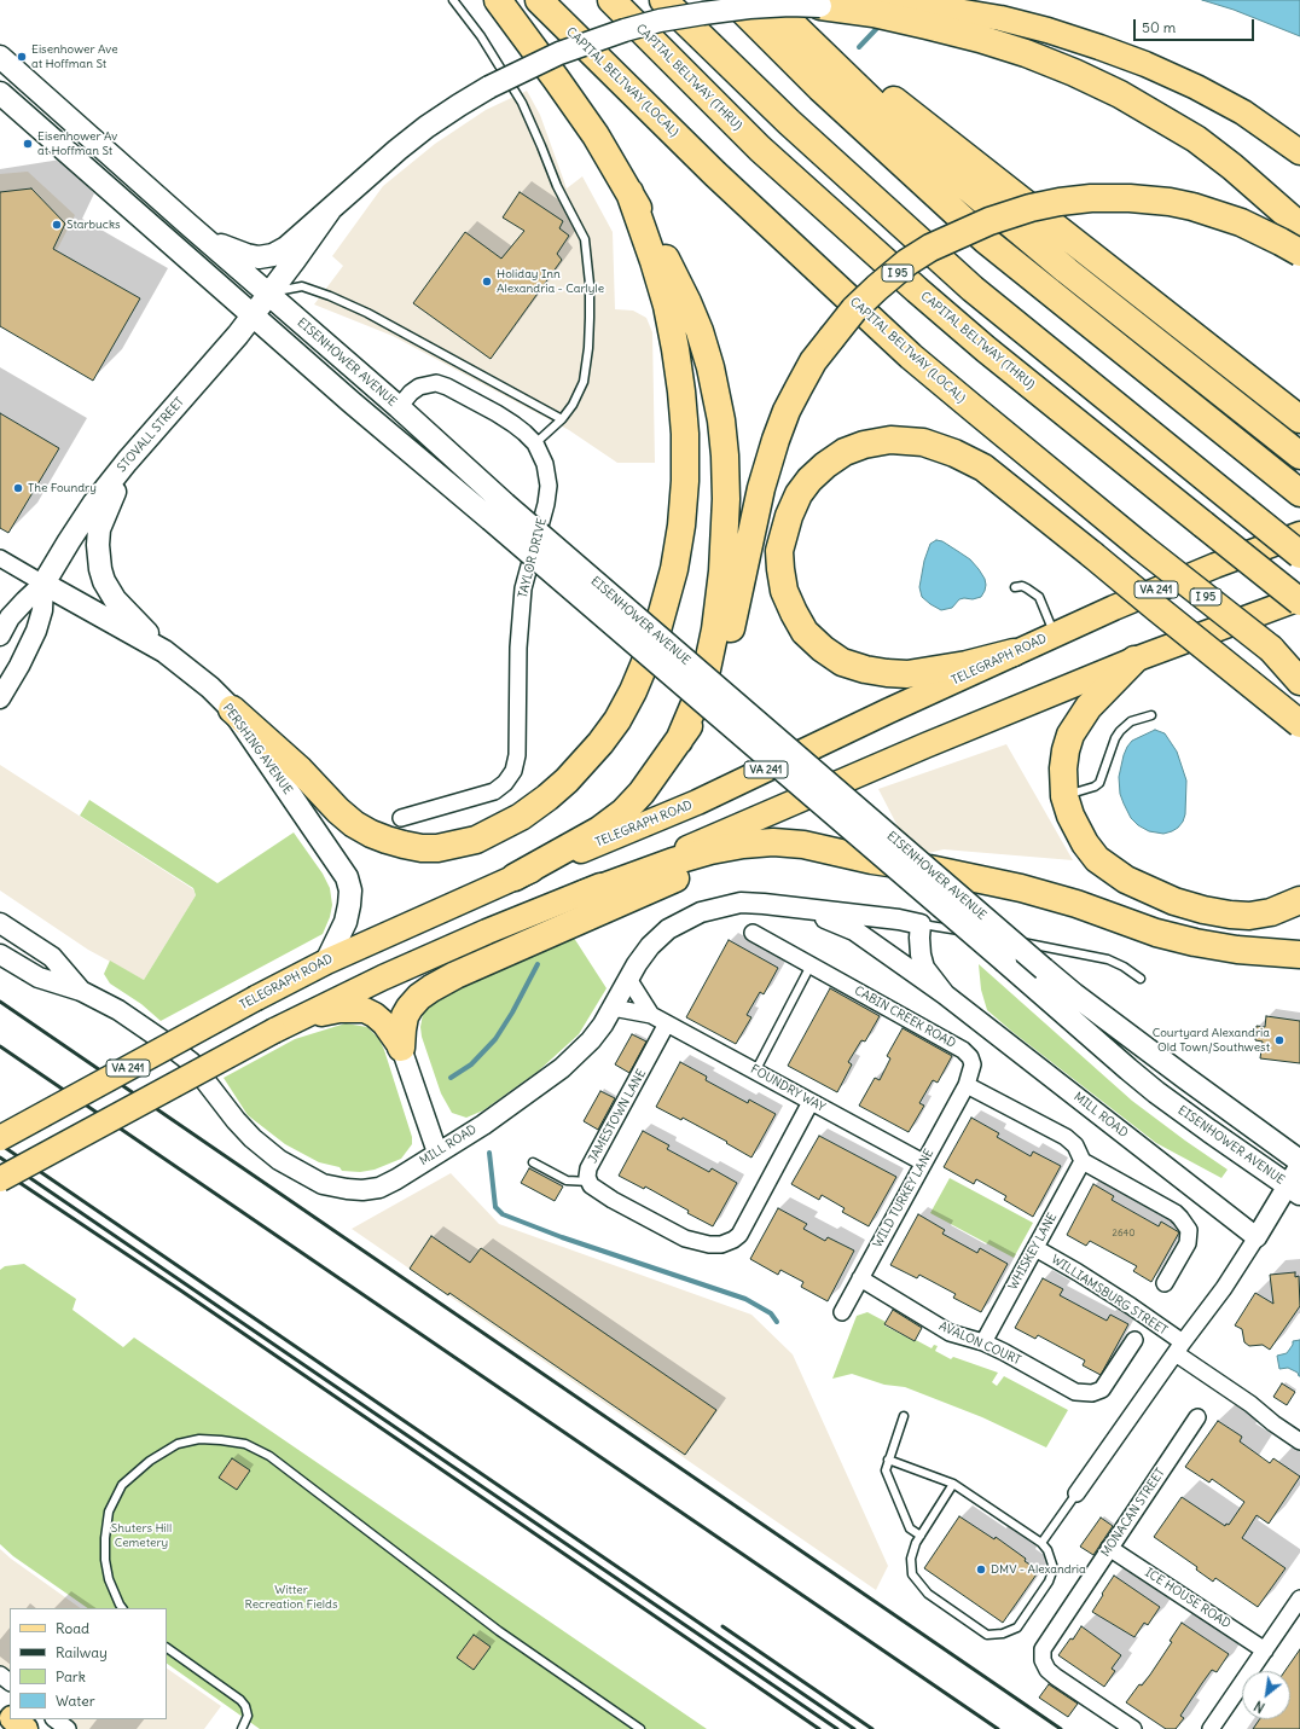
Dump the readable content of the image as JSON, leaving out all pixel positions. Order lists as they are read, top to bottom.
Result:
{
  "streets": {
    "highway": ["CAPITAL BELTWAY (THRU)", "CAPITAL BELTWAY (LOCAL)", "I 95"],
    "main road": [
      "EISENHOWER AVENUE",
      "STOVALL STREET",
      "VA 241",
      "TELEGRAPH ROAD",
      "PERSHING AVENUE"
    ],
    "street": [
      "TAYLOR DRIVE",
      "CABIN CREEK ROAD",
      "FOUNDRY WAY",
      "MILL ROAD",
      "JAMESTOWN LANE",
      "WILD TURKEY LANE",
      "WHISKEY LANE",
      "WILLIAMSBURG STREET",
      "AVALON COURT",
      "MONACAN STREET",
      "ICE HOUSE ROAD"
    ]
  },
  "crossings": [
    ["EISENHOWER AVENUE", "STOVALL STREET"],
    ["EISENHOWER AVENUE", "TAYLOR DRIVE"],
    ["STOVALL STREET", "PERSHING AVENUE"],
    ["TELEGRAPH ROAD", "PERSHING AVENUE"],
    ["CABIN CREEK ROAD", "WILD TURKEY LANE"],
    ["FOUNDRY WAY", "MILL ROAD"],
    ["FOUNDRY WAY", "JAMESTOWN LANE"],
    ["FOUNDRY WAY", "WILD TURKEY LANE"],
    ["WILD TURKEY LANE", "AVALON COURT"],
    ["WHISKEY LANE", "WILLIAMSBURG STREET"],
    ["WHISKEY LANE", "AVALON COURT"],
    ["MONACAN STREET", "ICE HOUSE ROAD"]
  ],
  "parks": ["Shuters Hill Cemetery", "Witter Recreation Fields"],
  "places": [
    "Eisenhower Ave at Hoffman St",
    "Eisenhower Av at Hoffman St",
    "Starbucks",
    "Holiday Inn Alexandria - Carlyle",
    "The Foundry",
    "Courtyard Alexandria Old Town/Southwest",
    "DMV - Alexandria"
  ],
  "house_numbers": ["2640"],
  "legend": [
    "Road",
    "Railway",
    "Park",
    "Water"
  ],
  "scale_bar": "50 m",
  "north": "bottom left"
}
